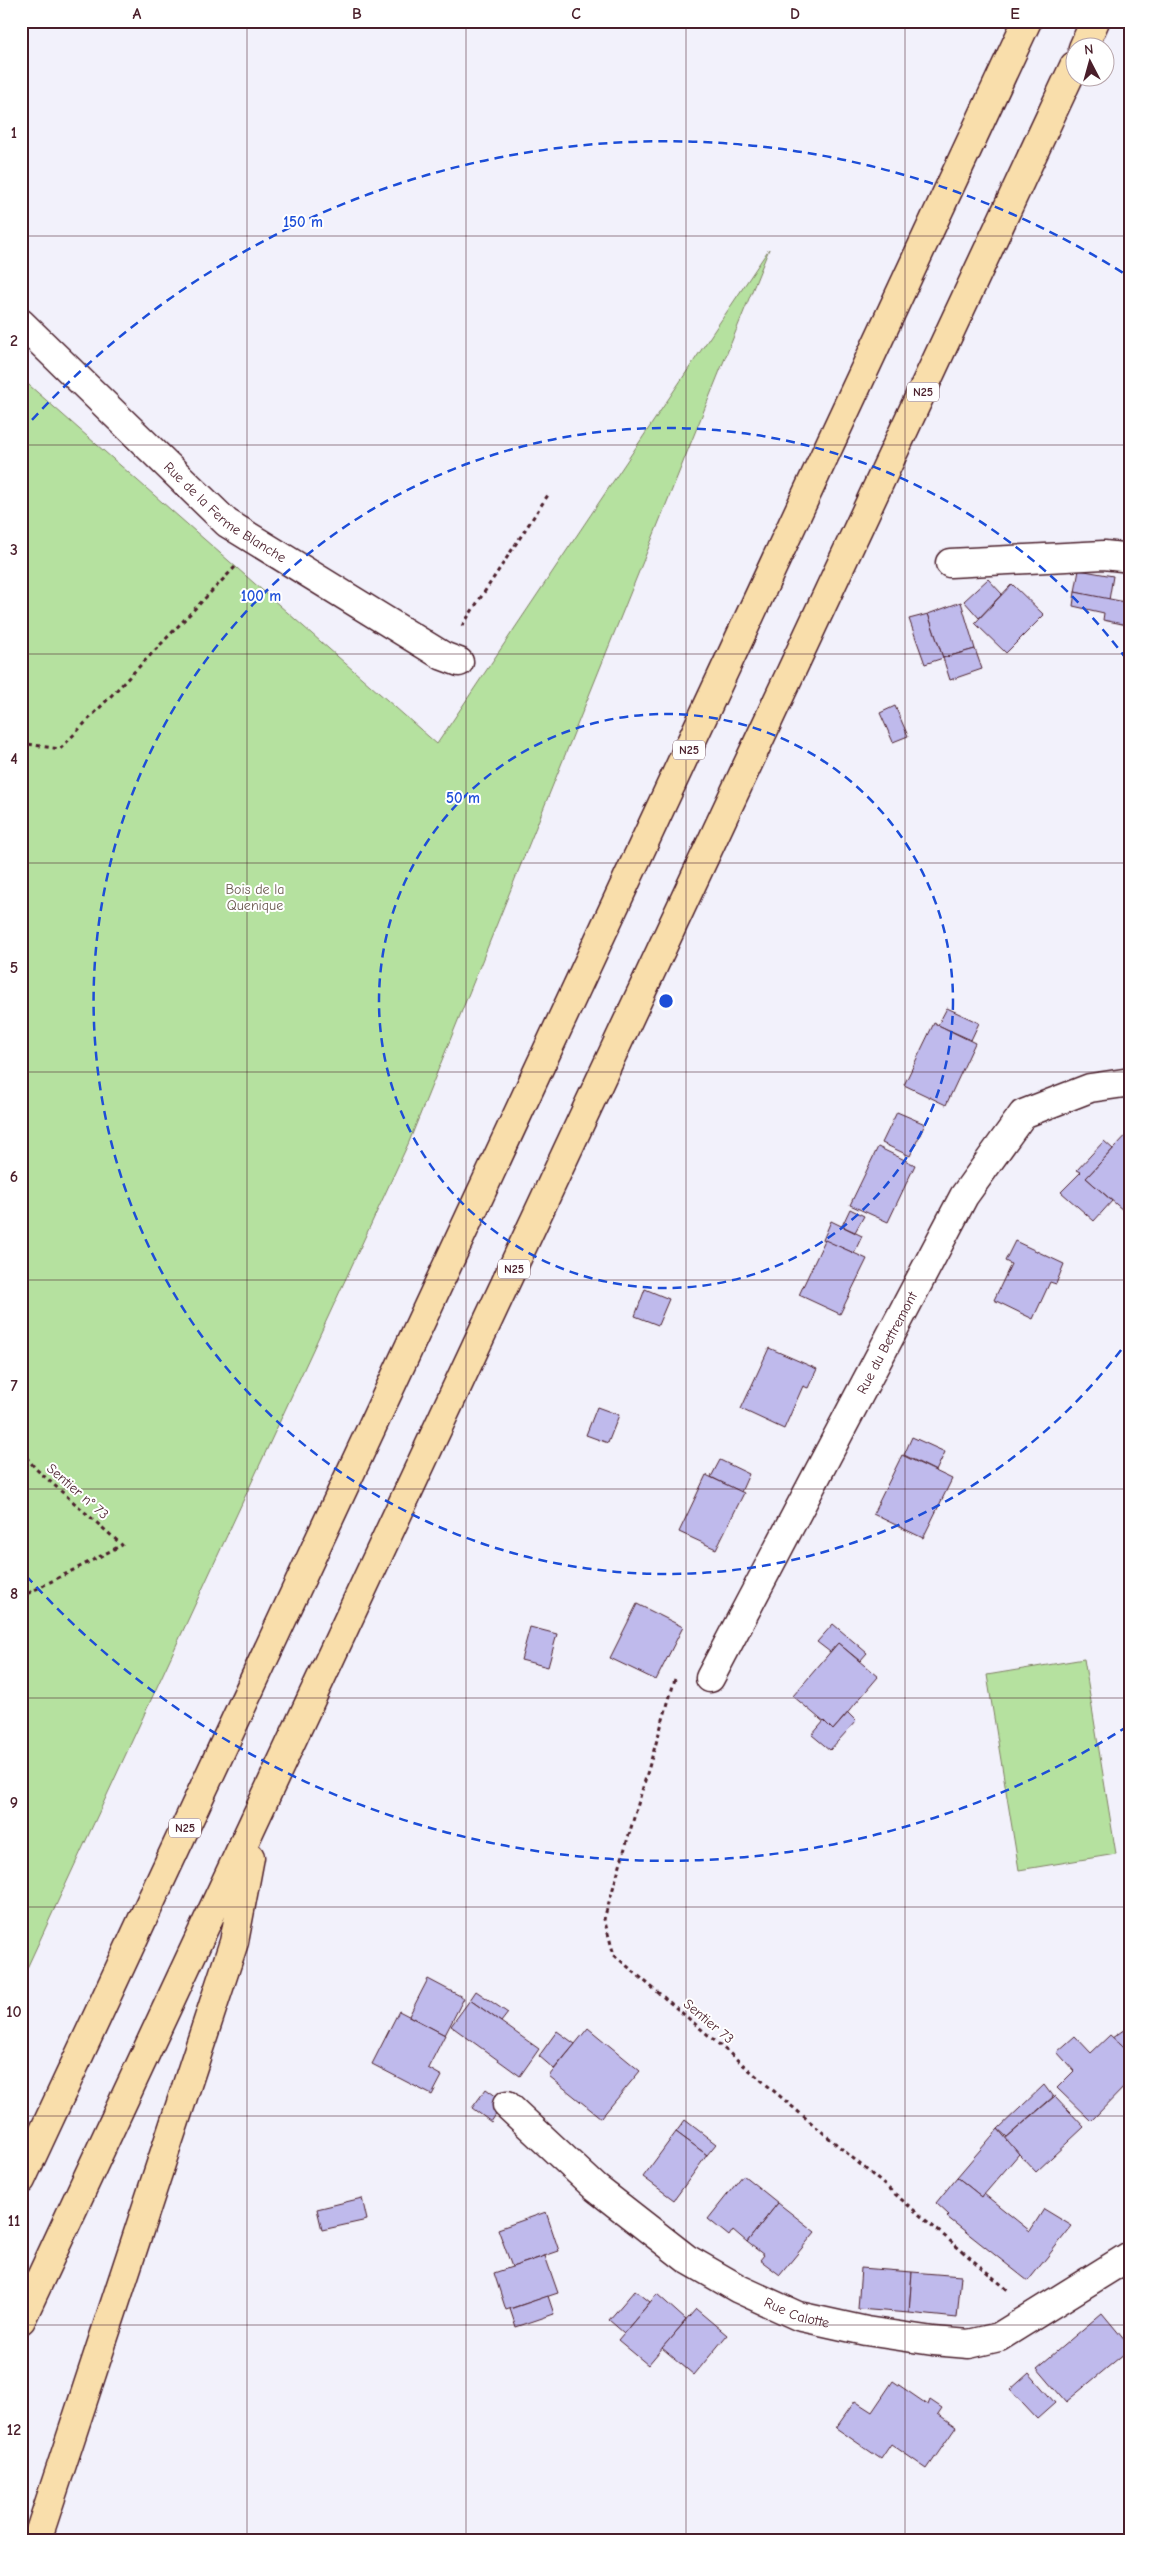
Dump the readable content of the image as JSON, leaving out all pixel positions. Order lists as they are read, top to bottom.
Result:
{
  "streets": {
    "highway": ["N25"],
    "street": ["Rue de la Ferme Blanche", "Rue du Bettremont", "Rue Calotte"],
    "path": ["Sentier n° 73", "Sentier 73"]
  },
  "crossings": [
    ["Rue du Bettremont", "Sentier 73"],
    ["Sentier 73", "Rue Calotte"]
  ],
  "parks": ["Bois de la Quenique"],
  "north": "top",
  "grid": {
    "columns": [
      "A",
      "B",
      "C",
      "D",
      "E"
    ],
    "rows": [
      "1",
      "2",
      "3",
      "4",
      "5",
      "6",
      "7",
      "8",
      "9",
      "10",
      "11",
      "12"
    ]
  },
  "rings": ["150 m", "100 m", "50 m"]
}
